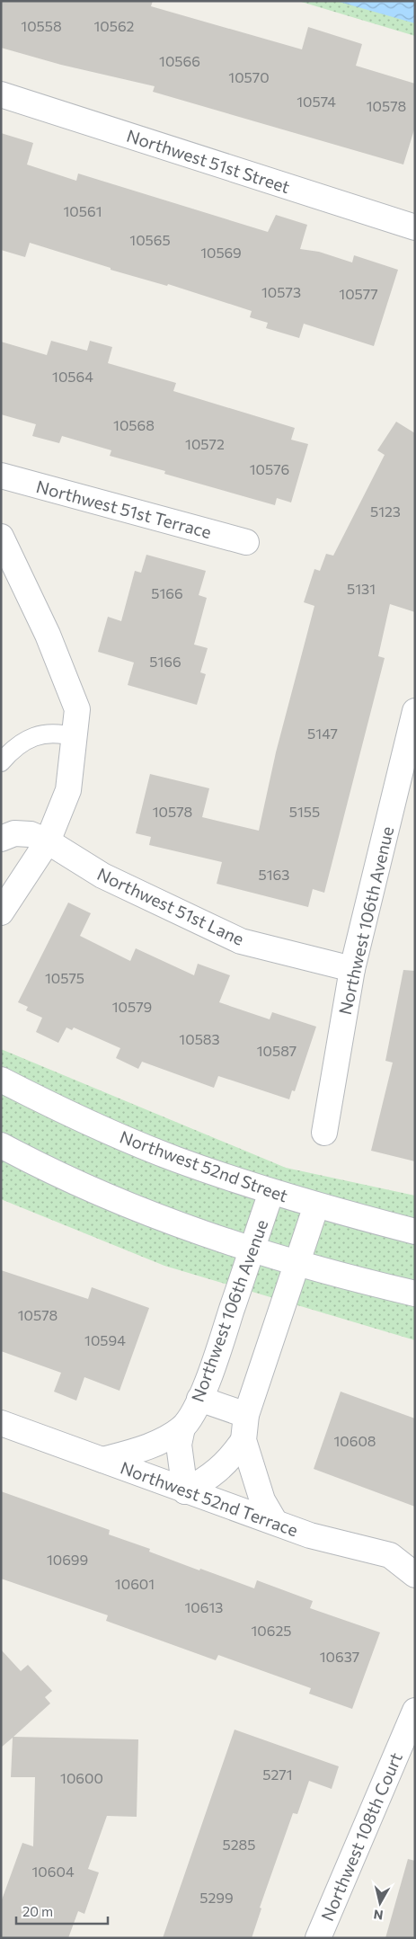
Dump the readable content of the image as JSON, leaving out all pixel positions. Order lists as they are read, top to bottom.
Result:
{
  "streets": {
    "street": [
      "Northwest 51st Street",
      "Northwest 51st Terrace",
      "Northwest 51st Lane",
      "Northwest 106th Avenue",
      "Northwest 52nd Street",
      "Northwest 52nd Terrace",
      "Northwest 108th Court"
    ]
  },
  "crossings": [
    ["Northwest 51st Lane", "Northwest 106th Avenue"],
    ["Northwest 106th Avenue", "Northwest 52nd Street"],
    ["Northwest 106th Avenue", "Northwest 52nd Terrace"]
  ],
  "house_numbers": [
    "10558",
    "10562",
    "10566",
    "10570",
    "10574",
    "10578",
    "10561",
    "10565",
    "10569",
    "10573",
    "10577",
    "10564",
    "10568",
    "10572",
    "10576",
    "5123",
    "5131",
    "5166",
    "5166",
    "5147",
    "10578",
    "5155",
    "5163",
    "10575",
    "10579",
    "10583",
    "10587",
    "10578",
    "10594",
    "10608",
    "10699",
    "10601",
    "10613",
    "10625",
    "10637",
    "5271",
    "10600",
    "5285",
    "10604",
    "5299"
  ],
  "scale_bar": "20 m",
  "north": "bottom"
}
